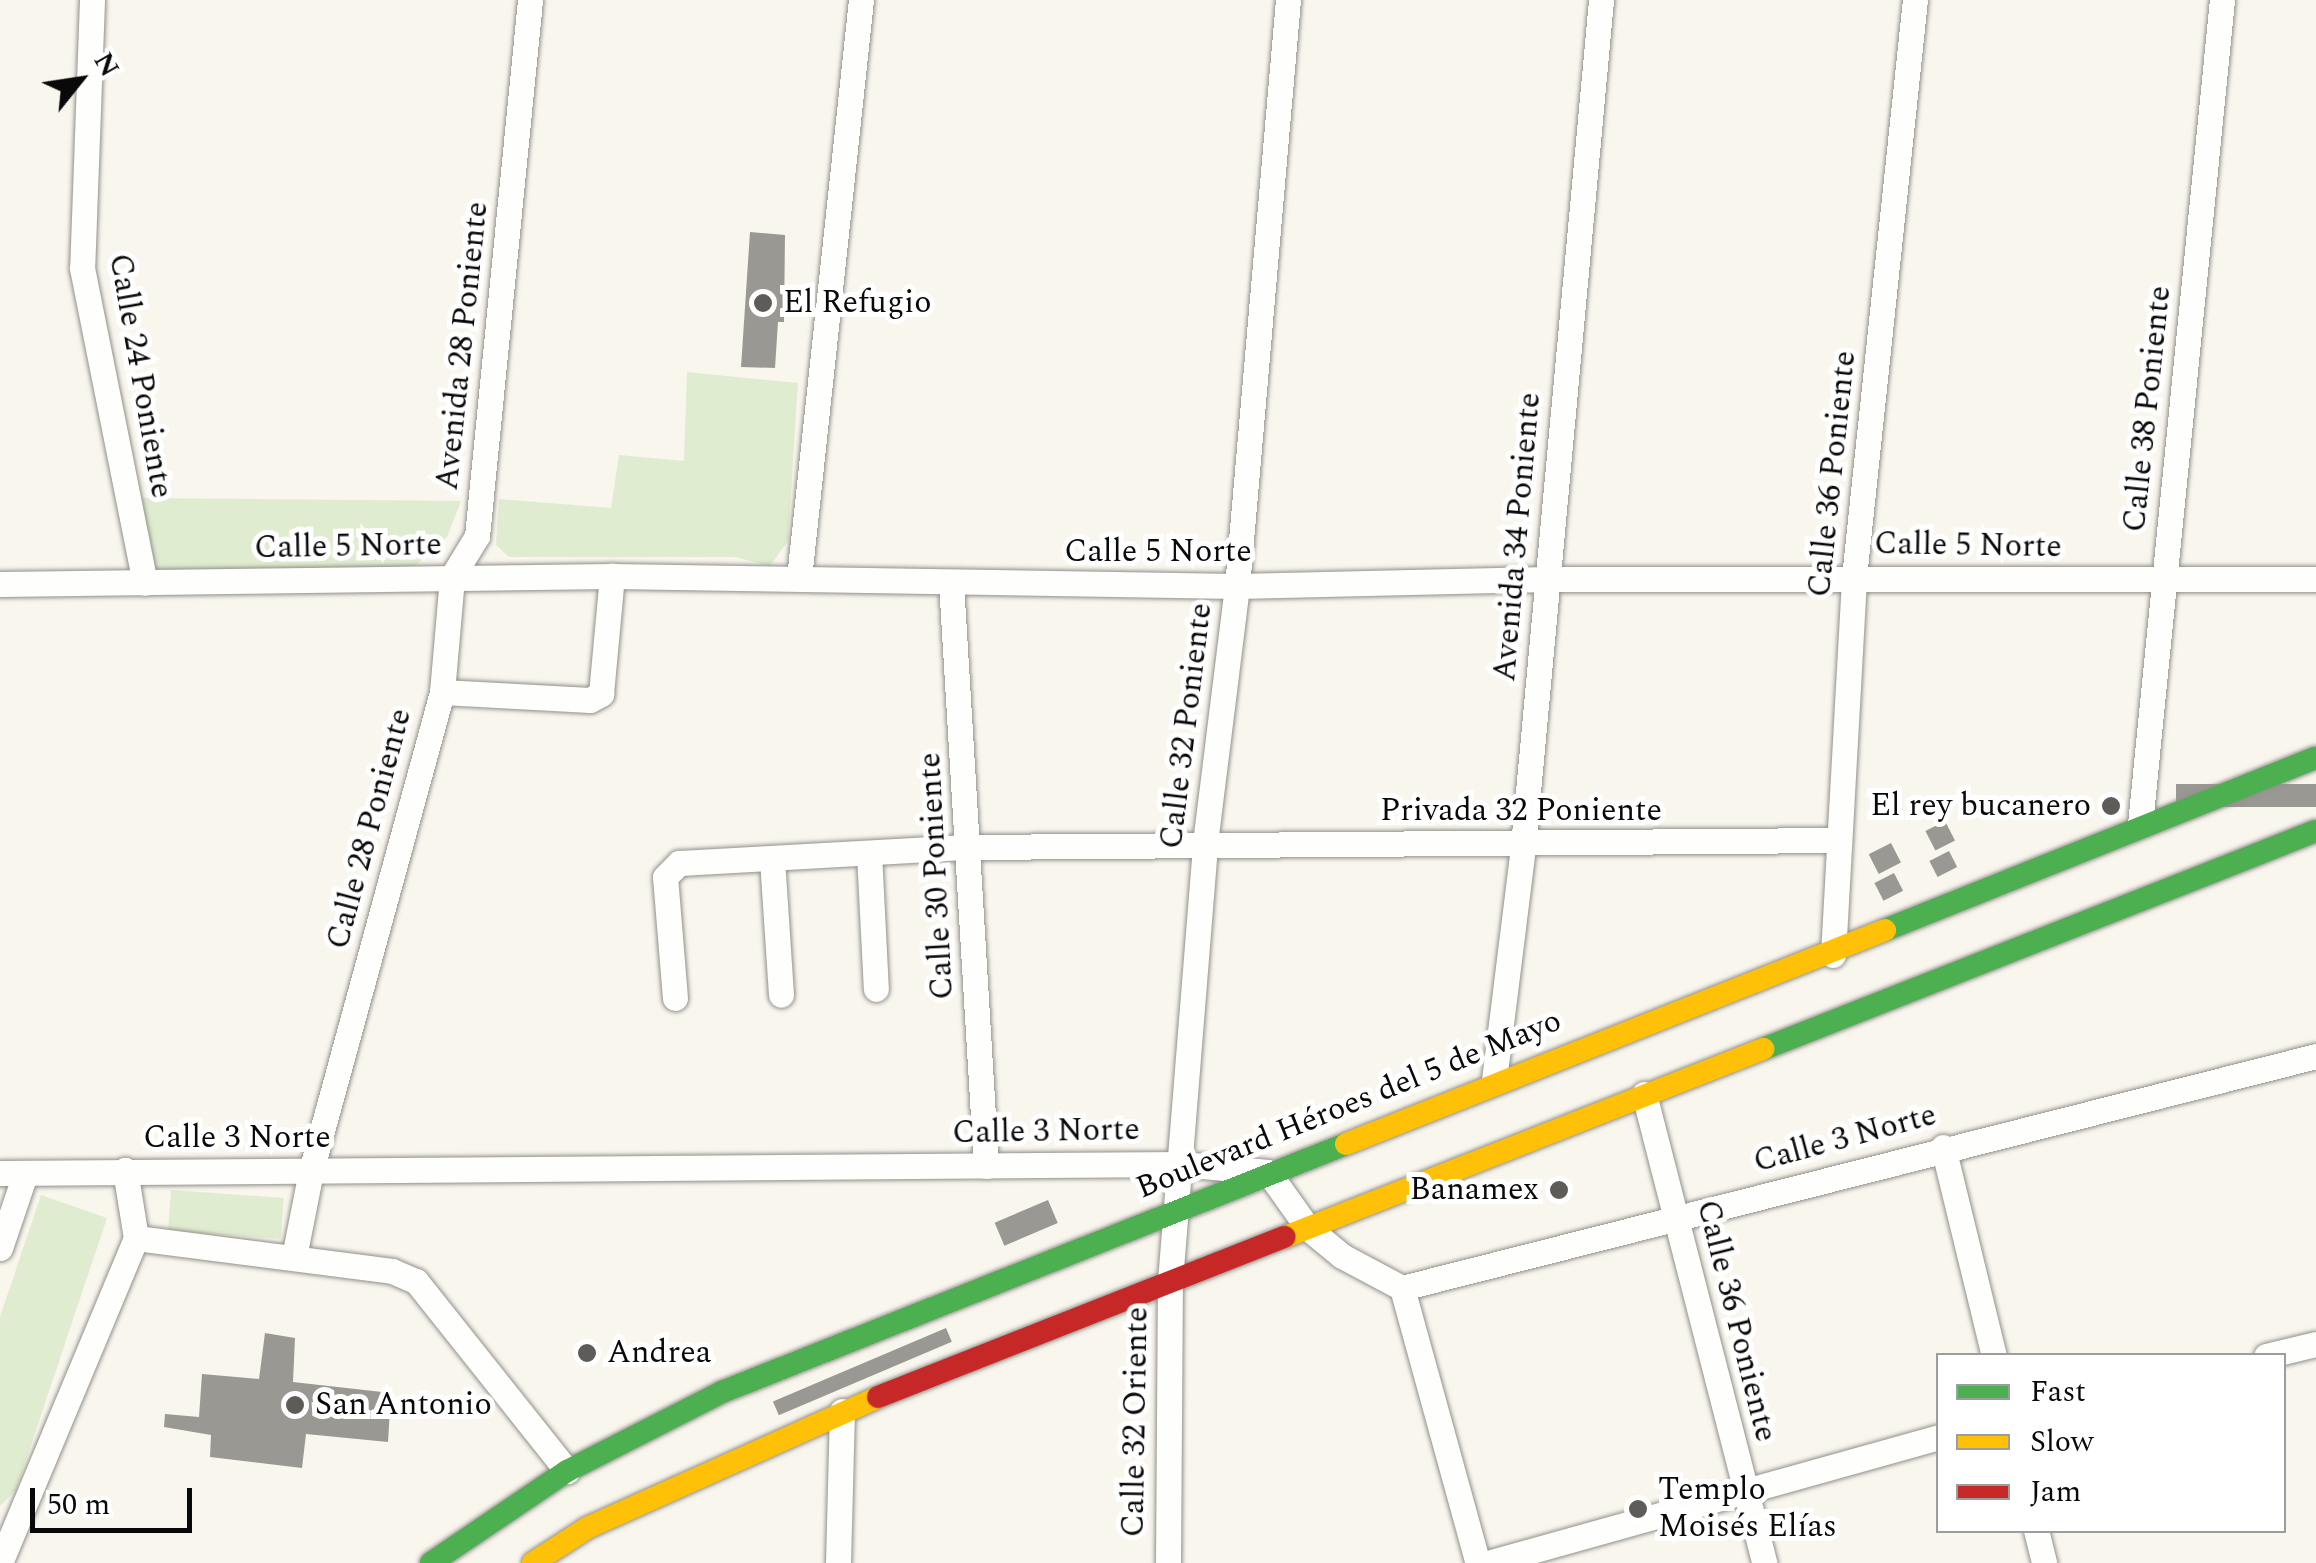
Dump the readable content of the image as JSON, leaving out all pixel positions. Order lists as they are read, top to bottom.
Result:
{
  "streets": {
    "main road": ["Boulevard Héroes del 5 de Mayo"],
    "street": [
      "Avenida 28 Poniente",
      "Calle 24 Poniente",
      "Calle 38 Poniente",
      "Calle 36 Poniente",
      "Avenida 34 Poniente",
      "Calle 5 Norte",
      "Calle 32 Poniente",
      "Privada 32 Poniente",
      "Calle 28 Poniente",
      "Calle 30 Poniente",
      "Calle 3 Norte",
      "Calle 32 Oriente"
    ]
  },
  "crossings": [
    ["Avenida 28 Poniente", "Calle 5 Norte"],
    ["Avenida 28 Poniente", "Calle 28 Poniente"],
    ["Calle 24 Poniente", "Calle 5 Norte"],
    ["Calle 38 Poniente", "Calle 5 Norte"],
    ["Calle 38 Poniente", "Boulevard Héroes del 5 de Mayo"],
    ["Calle 36 Poniente", "Calle 5 Norte"],
    ["Calle 36 Poniente", "Privada 32 Poniente"],
    ["Calle 36 Poniente", "Boulevard Héroes del 5 de Mayo"],
    ["Calle 36 Poniente", "Calle 3 Norte"],
    ["Avenida 34 Poniente", "Calle 5 Norte"],
    ["Avenida 34 Poniente", "Privada 32 Poniente"],
    ["Avenida 34 Poniente", "Boulevard Héroes del 5 de Mayo"],
    ["Calle 5 Norte", "Calle 32 Poniente"],
    ["Calle 5 Norte", "Calle 28 Poniente"],
    ["Calle 5 Norte", "Calle 30 Poniente"],
    ["Calle 32 Poniente", "Privada 32 Poniente"],
    ["Calle 32 Poniente", "Boulevard Héroes del 5 de Mayo"],
    ["Calle 32 Poniente", "Calle 3 Norte"],
    ["Calle 32 Poniente", "Calle 32 Oriente"],
    ["Privada 32 Poniente", "Calle 30 Poniente"],
    ["Calle 28 Poniente", "Calle 3 Norte"],
    ["Calle 30 Poniente", "Calle 3 Norte"],
    ["Boulevard Héroes del 5 de Mayo", "Calle 3 Norte"]
  ],
  "places": [
    "El Refugio",
    "El rey bucanero",
    "Banamex",
    "Andrea",
    "San Antonio",
    "Templo Moisés Elías"
  ],
  "legend": ["Fast", "Slow", "Jam"],
  "scale_bar": "50 m",
  "north": "top right"
}
